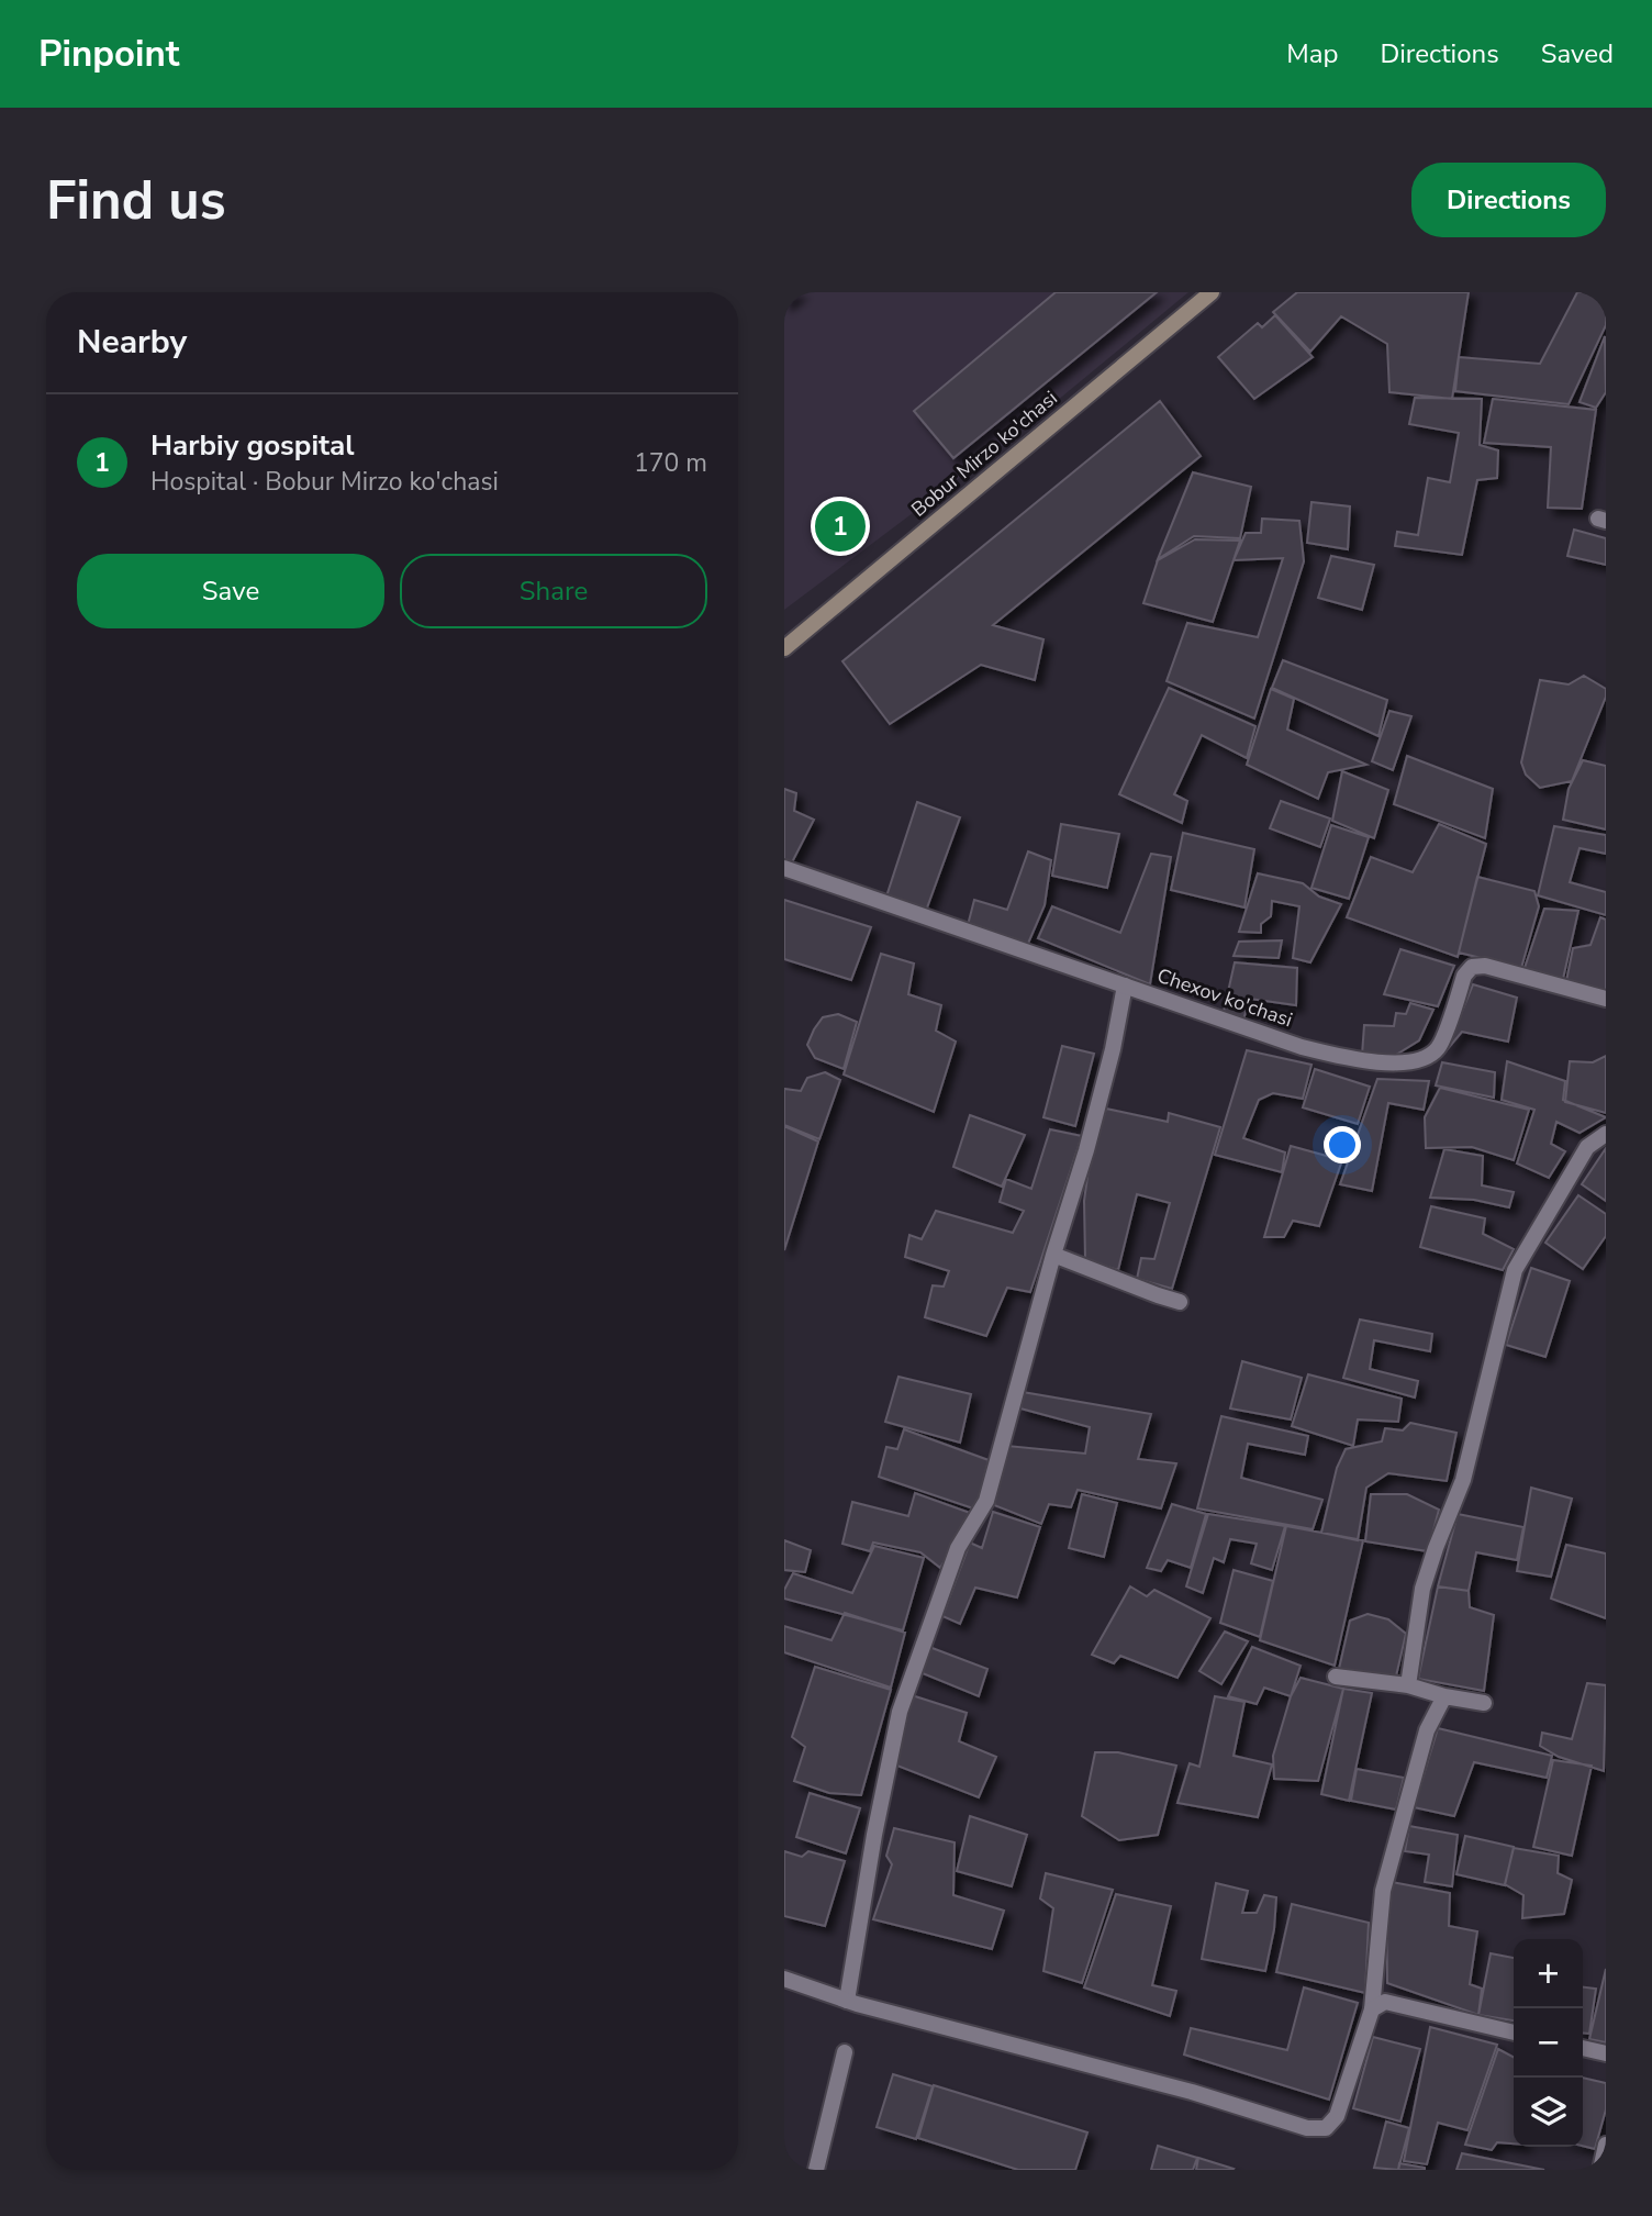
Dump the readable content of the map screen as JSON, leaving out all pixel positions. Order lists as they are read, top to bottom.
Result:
{
  "streets": {
    "street": ["Bobur Mirzo ko'chasi", "Chexov ko'chasi"]
  },
  "page": {
    "header": "Pinpoint",
    "nav": ["Map", "Directions", "Saved"],
    "buttons": [
      "Directions",
      ["Save", "Share"]
    ],
    "title": "Find us",
    "heading": "Nearby",
    "list": [
      {
        "mark": "1",
        "name": "Harbiy gospital",
        "note": "Hospital · Bobur Mirzo ko'chasi",
        "value": "170 m"
      }
    ],
    "pins": "1",
    "map_buttons": ["+", "−"]
  }
}
